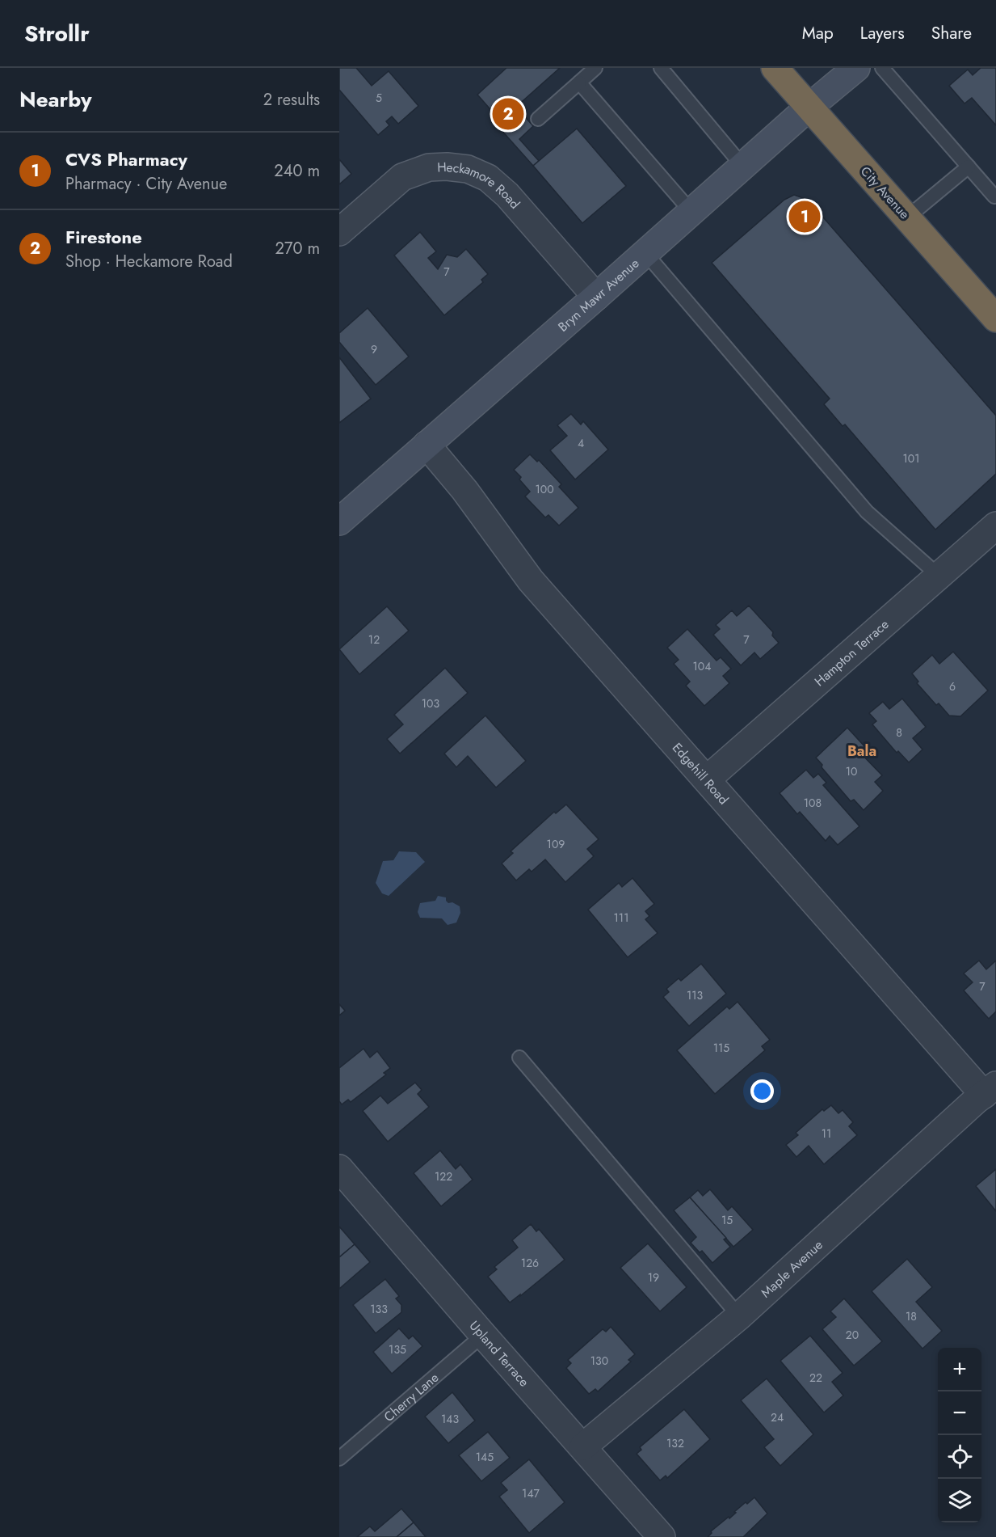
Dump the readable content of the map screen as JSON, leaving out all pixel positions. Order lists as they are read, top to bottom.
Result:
{
  "streets": {
    "highway": ["City Avenue"],
    "street": [
      "Heckamore Road",
      "Bryn Mawr Avenue",
      "Hampton Terrace",
      "Edgehill Road",
      "Maple Avenue",
      "Upland Terrace"
    ],
    "lane": ["Cherry Lane"]
  },
  "crossings": [
    ["Heckamore Road", "Bryn Mawr Avenue"],
    ["City Avenue", "Bryn Mawr Avenue"],
    ["Bryn Mawr Avenue", "Edgehill Road"],
    ["Hampton Terrace", "Edgehill Road"],
    ["Edgehill Road", "Maple Avenue"],
    ["Maple Avenue", "Upland Terrace"],
    ["Upland Terrace", "Cherry Lane"]
  ],
  "districts": ["Bala"],
  "house_numbers": [
    "5",
    "7",
    "9",
    "4",
    "101",
    "100",
    "12",
    "7",
    "104",
    "6",
    "103",
    "8",
    "10",
    "108",
    "109",
    "111",
    "7",
    "113",
    "115",
    "11",
    "122",
    "15",
    "126",
    "19",
    "133",
    "18",
    "20",
    "135",
    "130",
    "22",
    "24",
    "143",
    "132",
    "145",
    "147"
  ],
  "page": {
    "header": "Strollr",
    "nav": ["Map", "Layers", "Share"],
    "heading": ["Nearby", "2 results"],
    "pins": ["2", "1"],
    "list": [
      {
        "mark": "1",
        "name": "CVS Pharmacy",
        "note": "Pharmacy · City Avenue",
        "value": "240 m"
      },
      {
        "mark": "2",
        "name": "Firestone",
        "note": "Shop · Heckamore Road",
        "value": "270 m"
      }
    ],
    "map_buttons": ["+", "−"]
  }
}
